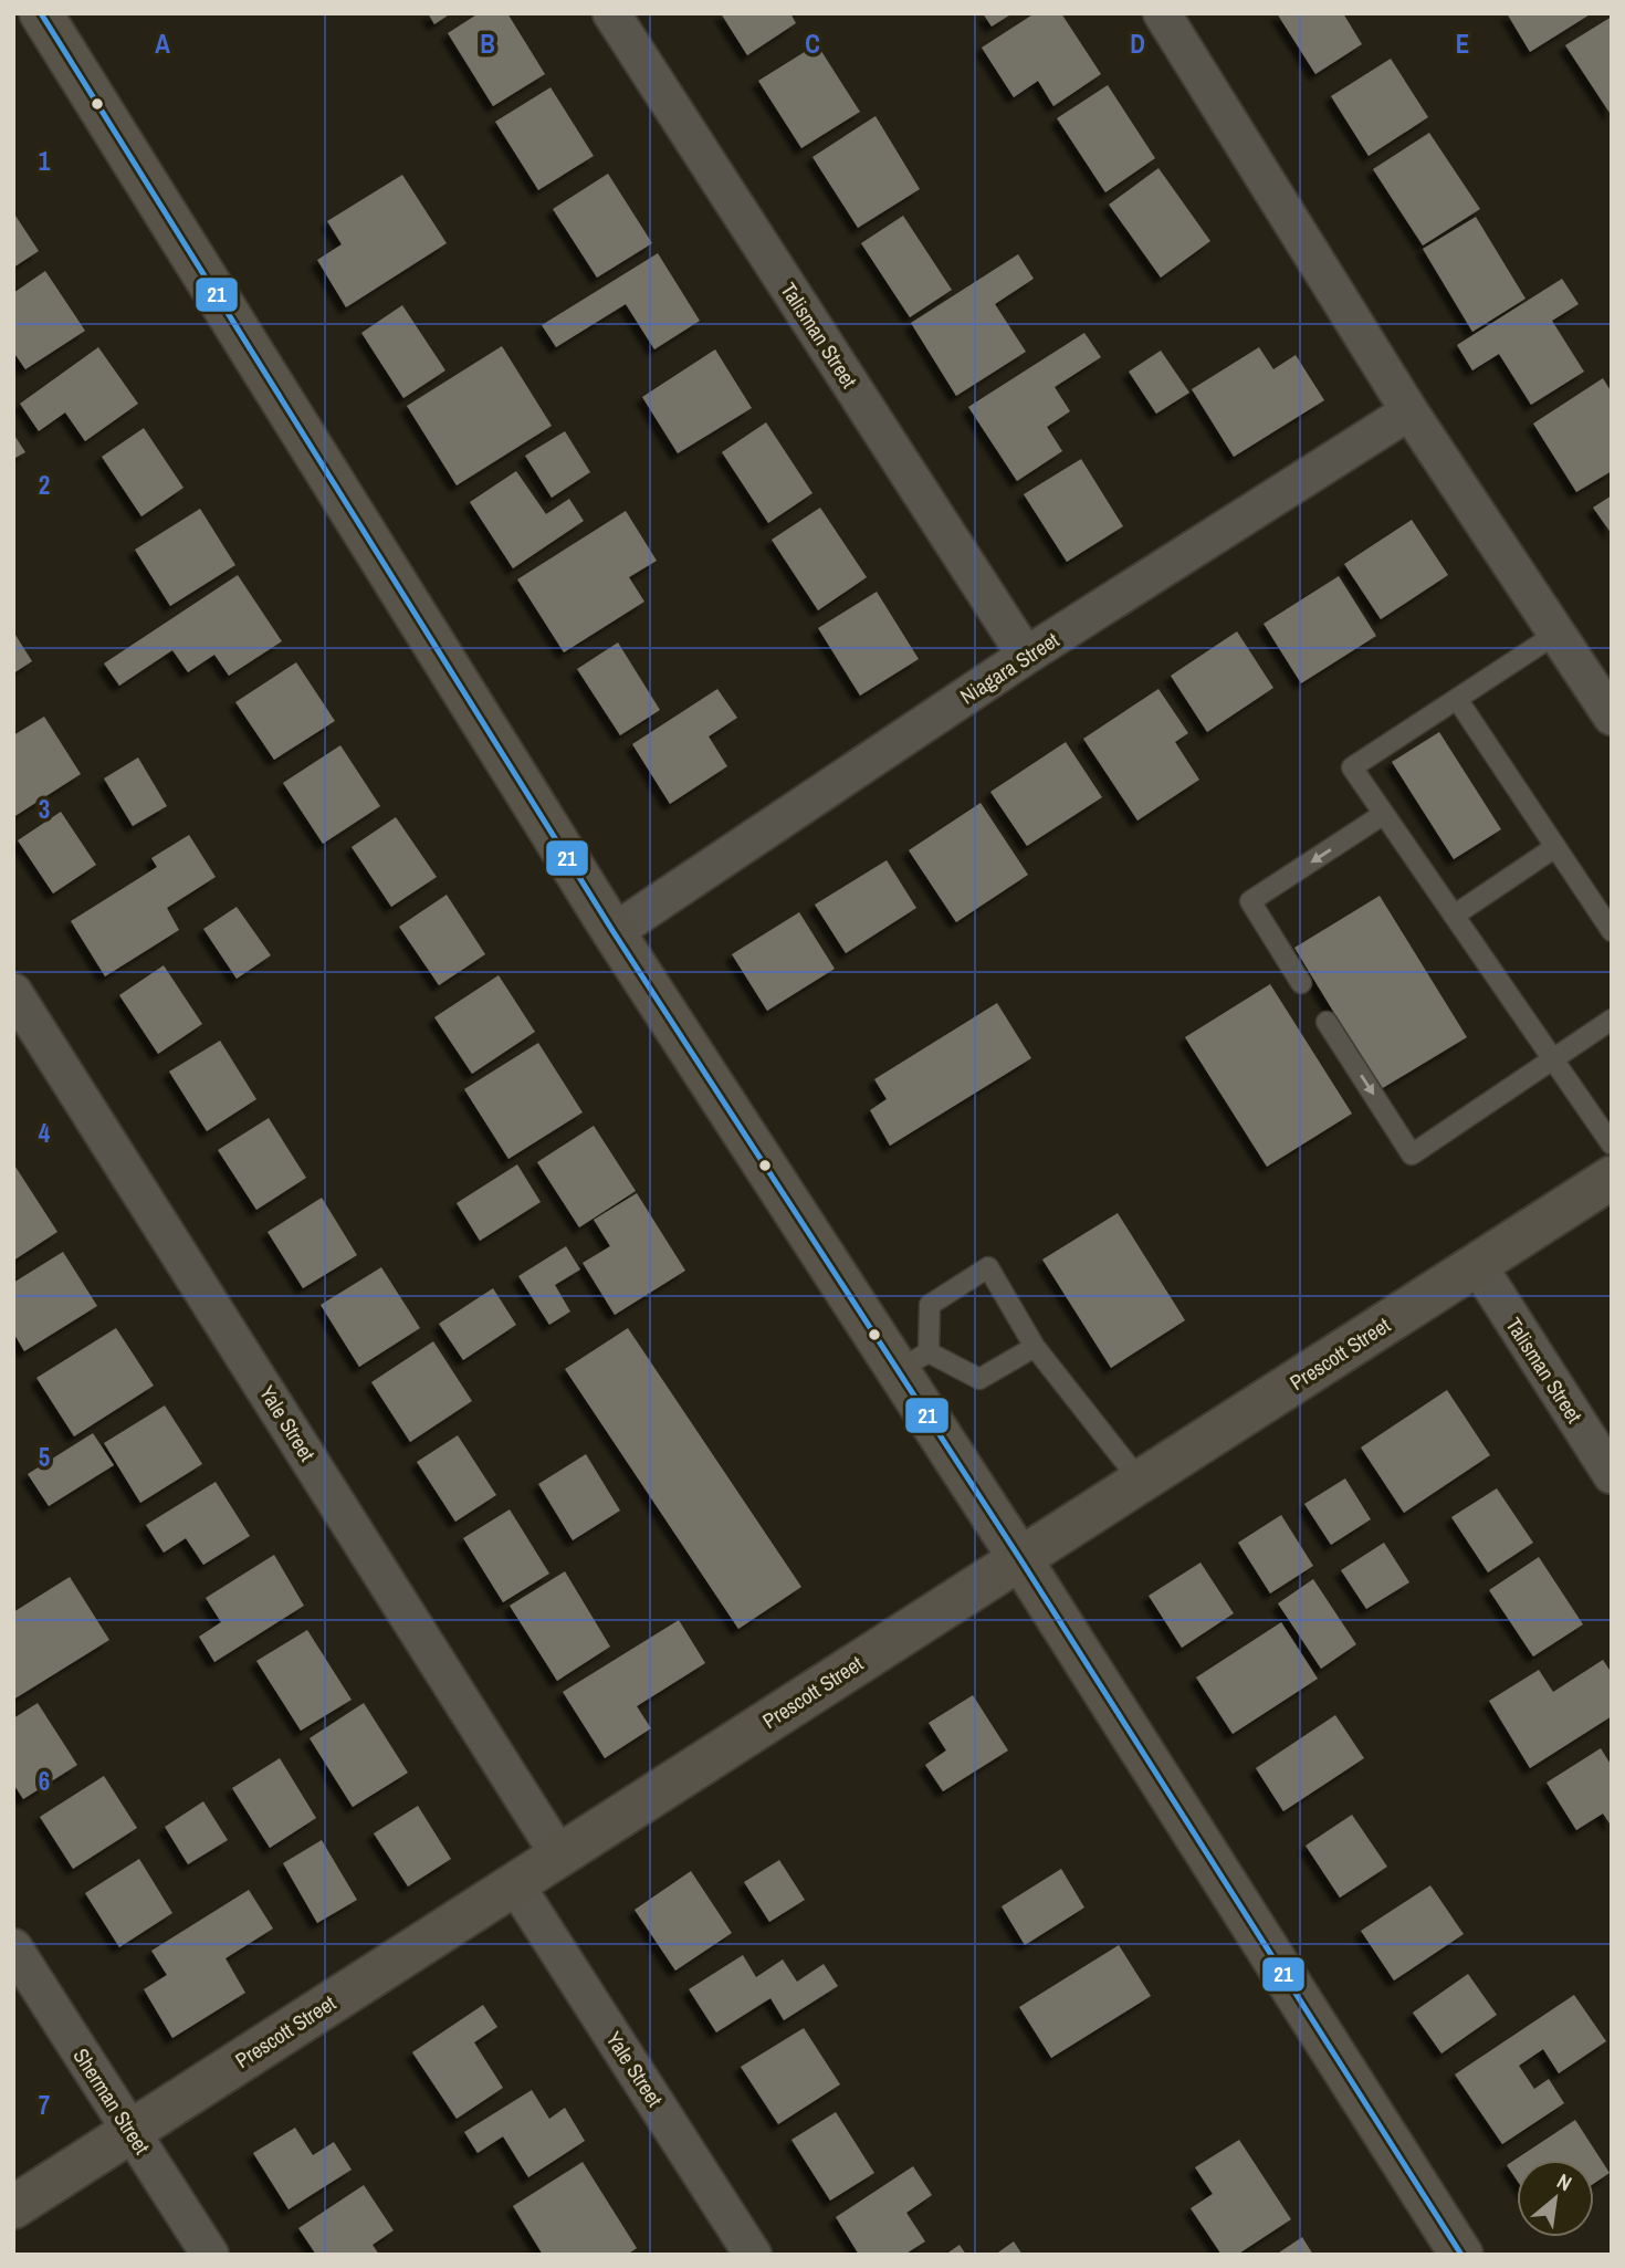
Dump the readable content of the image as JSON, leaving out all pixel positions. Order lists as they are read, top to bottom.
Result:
{
  "streets": {
    "main road": ["Prescott Street"],
    "street": [
      "Talisman Street",
      "Niagara Street",
      "Yale Street",
      "Sherman Street"
    ]
  },
  "crossings": [
    ["Talisman Street", "Niagara Street"],
    ["Talisman Street", "Prescott Street"],
    ["Prescott Street", "Yale Street"],
    ["Prescott Street", "Sherman Street"]
  ],
  "lines": ["transit line 21"],
  "north": "top right",
  "grid": {
    "columns": [
      "A",
      "B",
      "C",
      "D",
      "E"
    ],
    "rows": [
      "1",
      "2",
      "3",
      "4",
      "5",
      "6",
      "7"
    ]
  }
}
